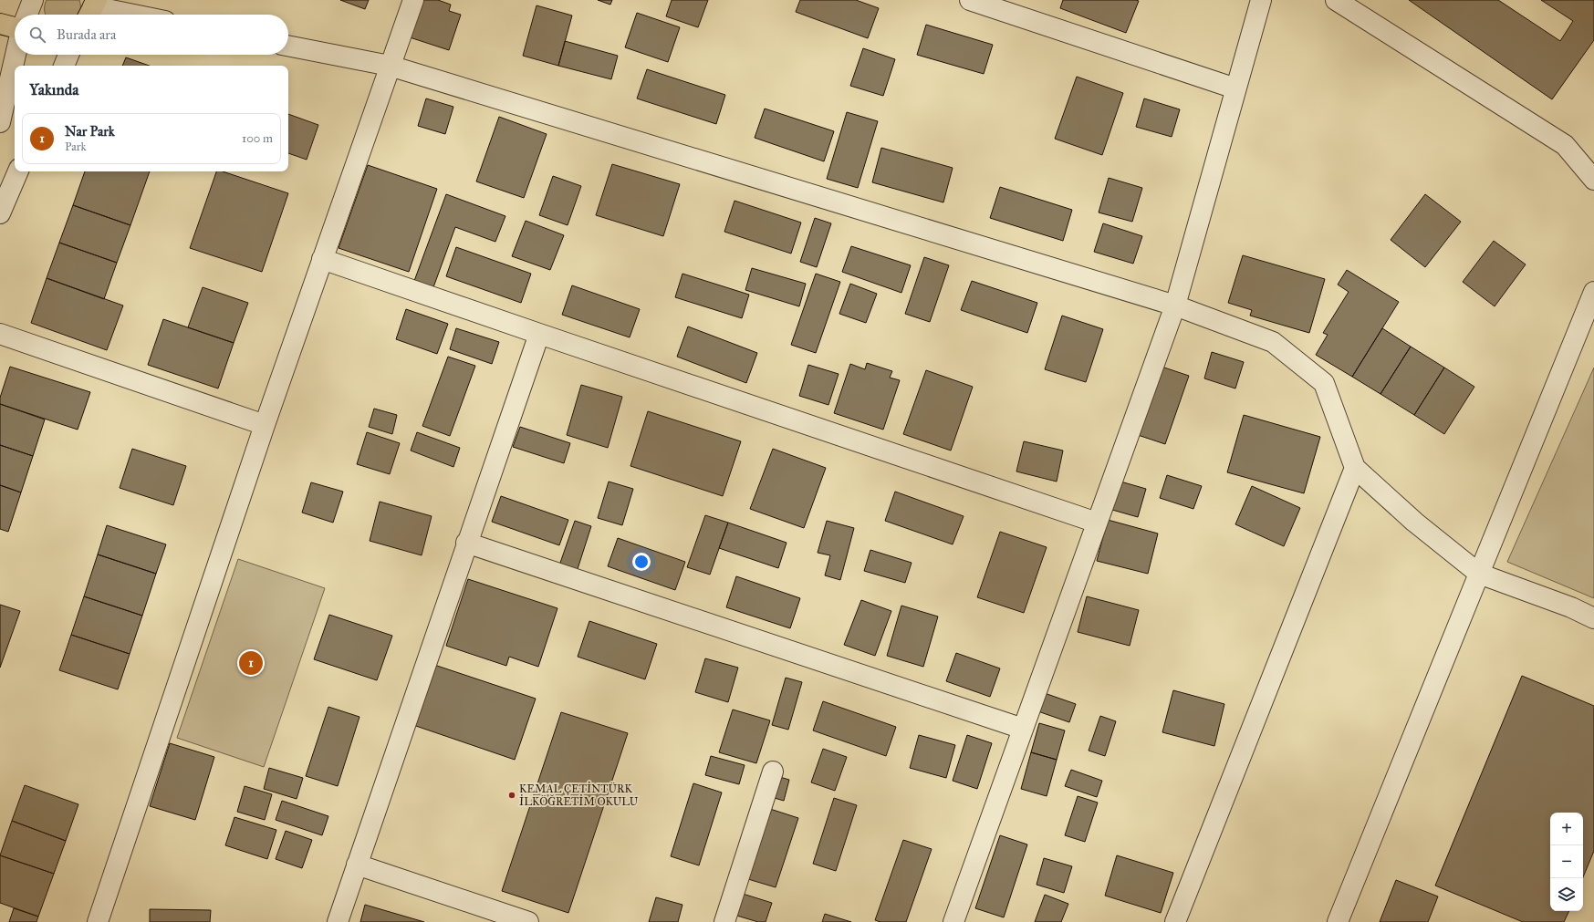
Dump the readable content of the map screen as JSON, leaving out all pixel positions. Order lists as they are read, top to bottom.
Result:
{
  "places": ["KEMAL ÇETİNTÜRK İLKÖĞRETİM OKULU"],
  "page": {
    "search": "Burada ara",
    "heading": "Yakında",
    "list": [
      {
        "mark": "1",
        "name": "Nar Park",
        "note": "Park",
        "value": "100 m"
      }
    ],
    "pins": "1",
    "map_buttons": ["+", "−"]
  }
}
